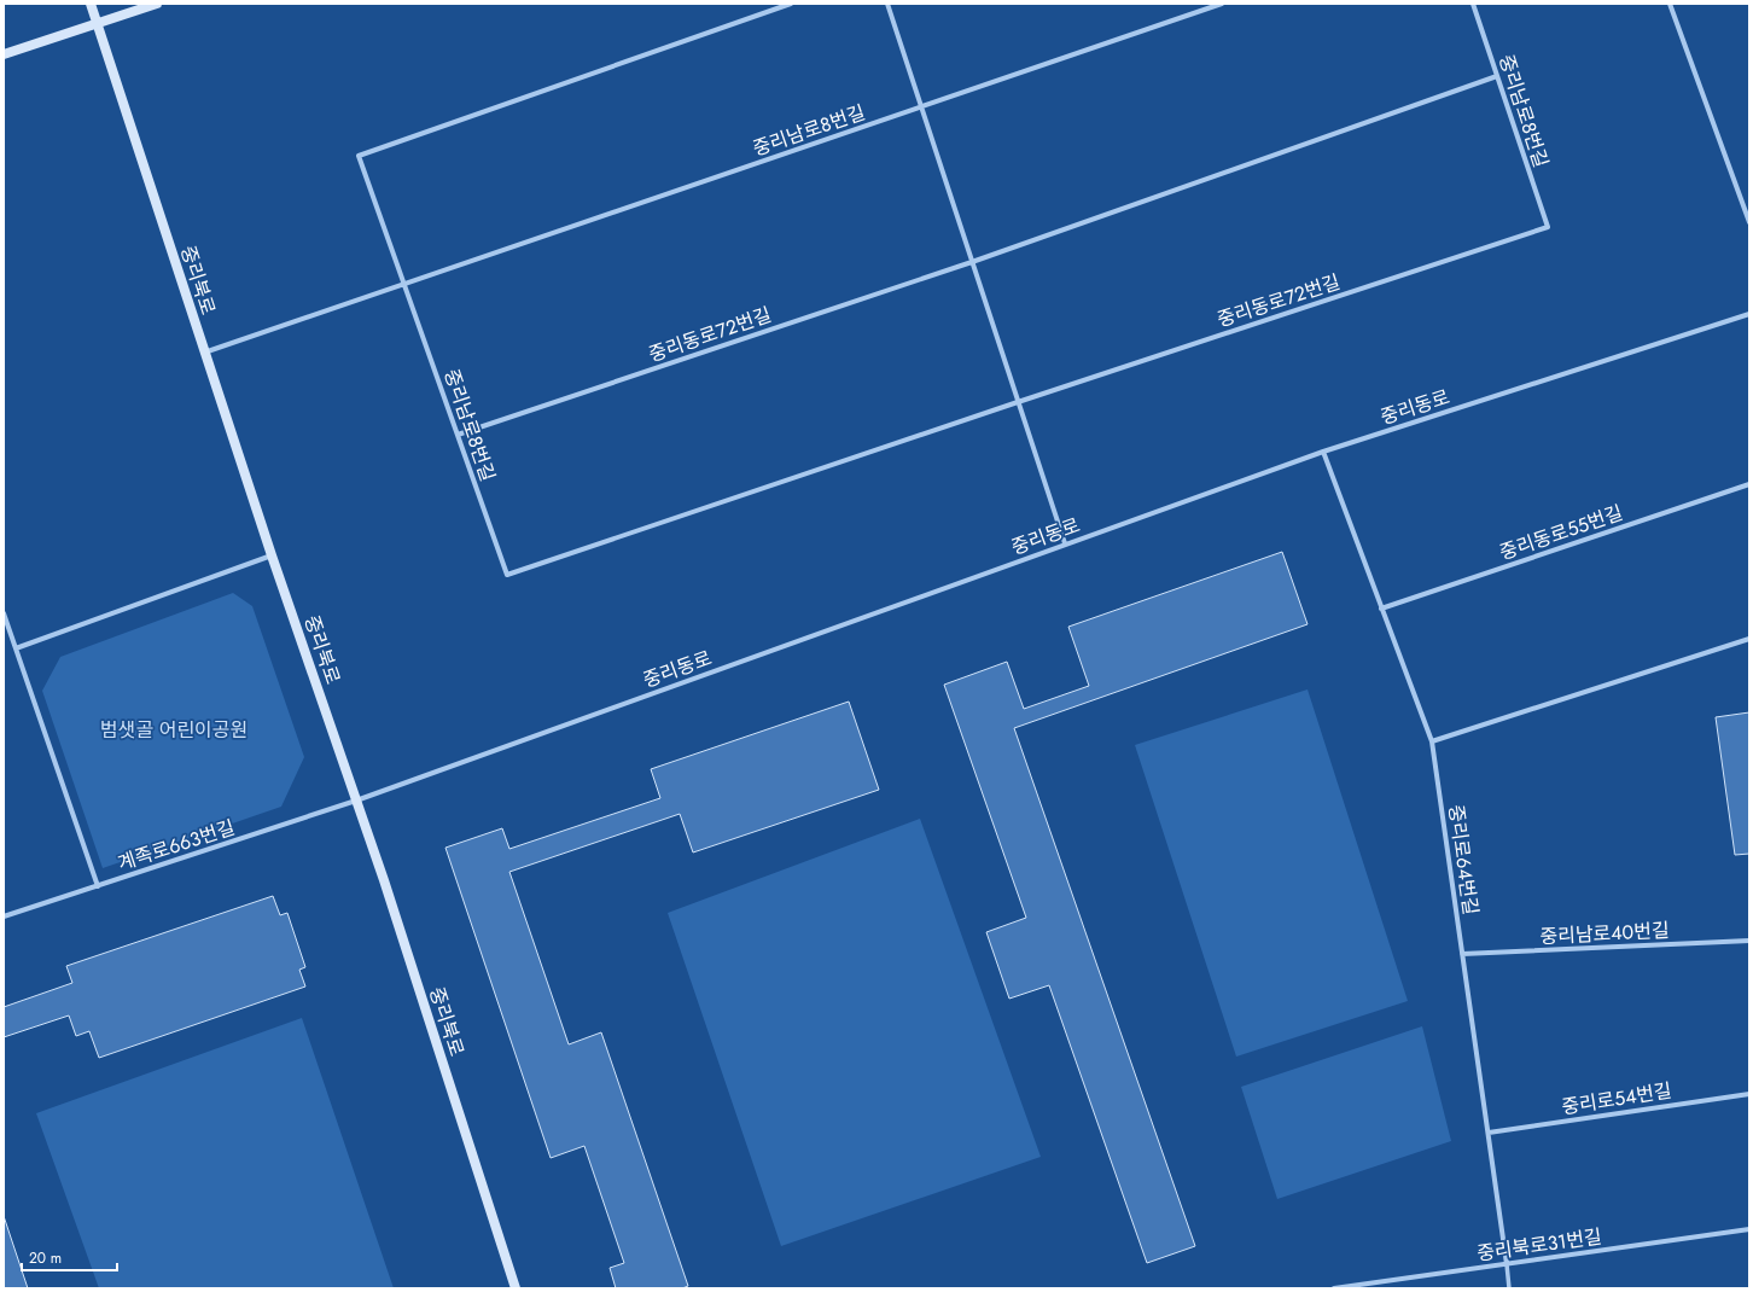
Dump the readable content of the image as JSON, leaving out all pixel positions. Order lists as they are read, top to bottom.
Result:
{
  "streets": {
    "main road": ["중리북로"],
    "street": [
      "중리남로8번길",
      "중리동로72번길",
      "중리동로",
      "중리동로55번길",
      "계족로663번길",
      "중리로64번길",
      "중리남로40번길",
      "중리로54번길",
      "중리북로31번길"
    ]
  },
  "crossings": [
    ["중리남로8번길", "중리북로"],
    ["중리남로8번길", "중리동로72번길"],
    ["중리북로", "중리동로"],
    ["중리북로", "계족로663번길"],
    ["중리동로", "계족로663번길"],
    ["중리동로", "중리로64번길"],
    ["중리동로55번길", "중리로64번길"],
    ["중리로64번길", "중리남로40번길"],
    ["중리로64번길", "중리로54번길"],
    ["중리로64번길", "중리북로31번길"]
  ],
  "parks": ["범샛골 어린이공원"],
  "scale_bar": "20 m"
}
